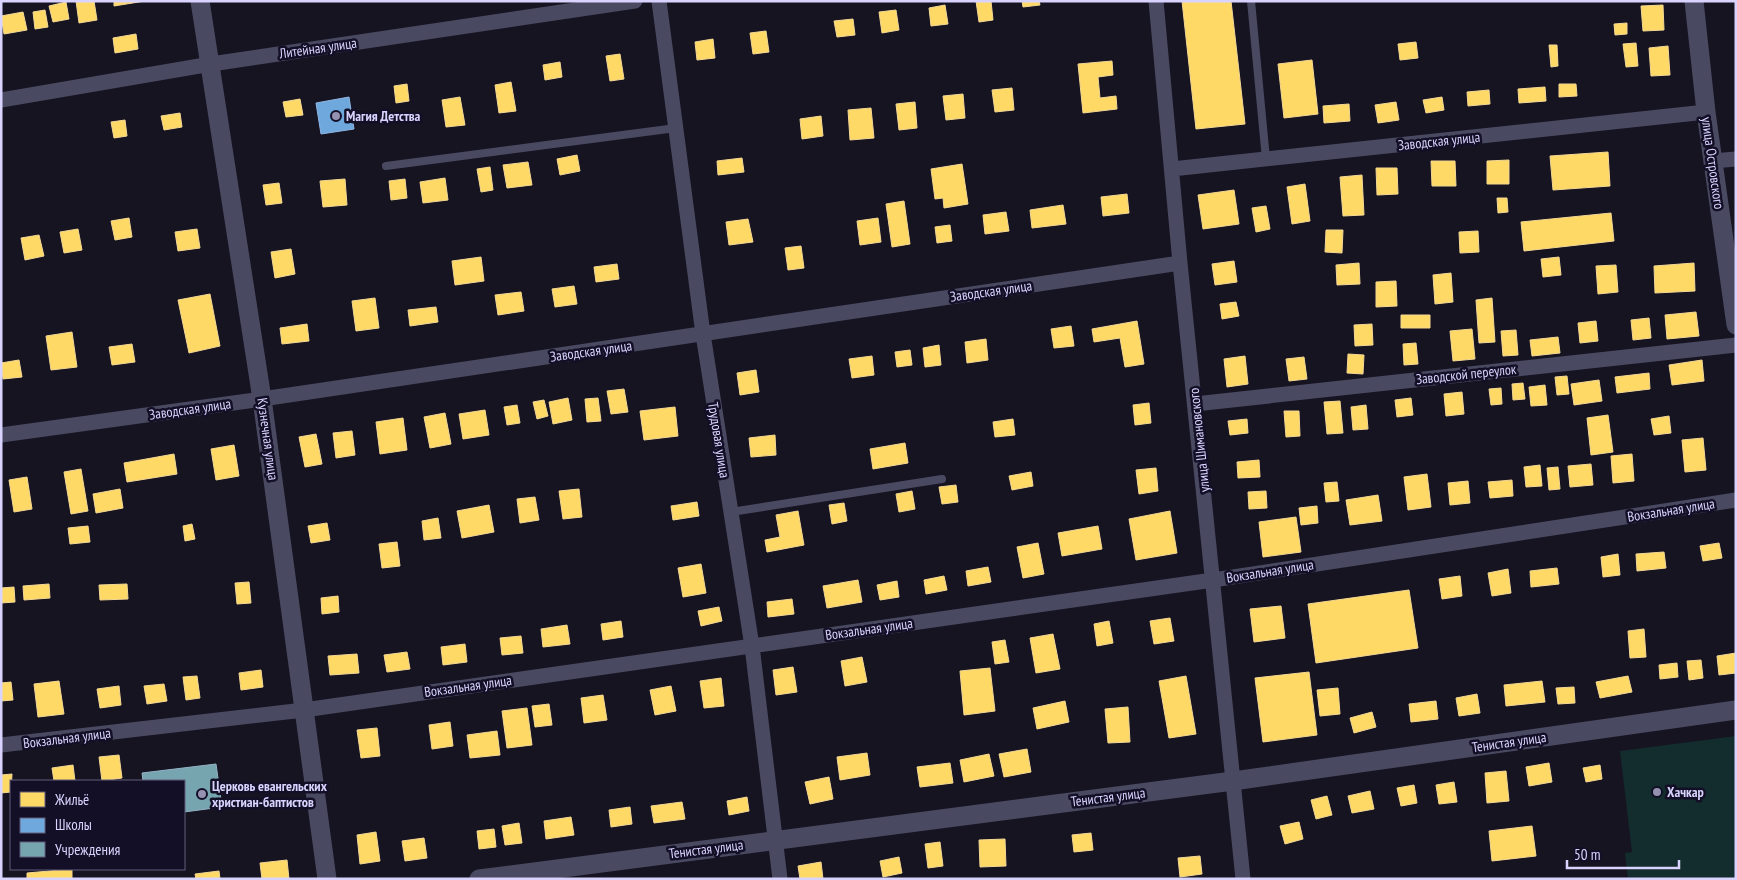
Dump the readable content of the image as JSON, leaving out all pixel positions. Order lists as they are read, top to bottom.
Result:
{
  "streets": {
    "street": [
      "Литейная улица",
      "Заводская улица",
      "улица Островского",
      "Заводской переулок",
      "Кузнечная улица",
      "Трудовая улица",
      "улица Шимановского",
      "Вокзальная улица",
      "Тенистая улица"
    ]
  },
  "crossings": [
    ["Литейная улица", "Кузнечная улица"],
    ["Заводская улица", "улица Островского"],
    ["Заводская улица", "Кузнечная улица"],
    ["Заводская улица", "Трудовая улица"],
    ["Заводская улица", "улица Шимановского"],
    ["Заводской переулок", "улица Шимановского"],
    ["Кузнечная улица", "Вокзальная улица"],
    ["Трудовая улица", "Вокзальная улица"],
    ["Трудовая улица", "Тенистая улица"],
    ["улица Шимановского", "Вокзальная улица"],
    ["улица Шимановского", "Тенистая улица"]
  ],
  "places": ["Магия Детства", "Хачкар", "Церковь евангельских христиан-баптистов"],
  "legend": ["Жильё", "Школы", "Учреждения"],
  "scale_bar": "50 m"
}
